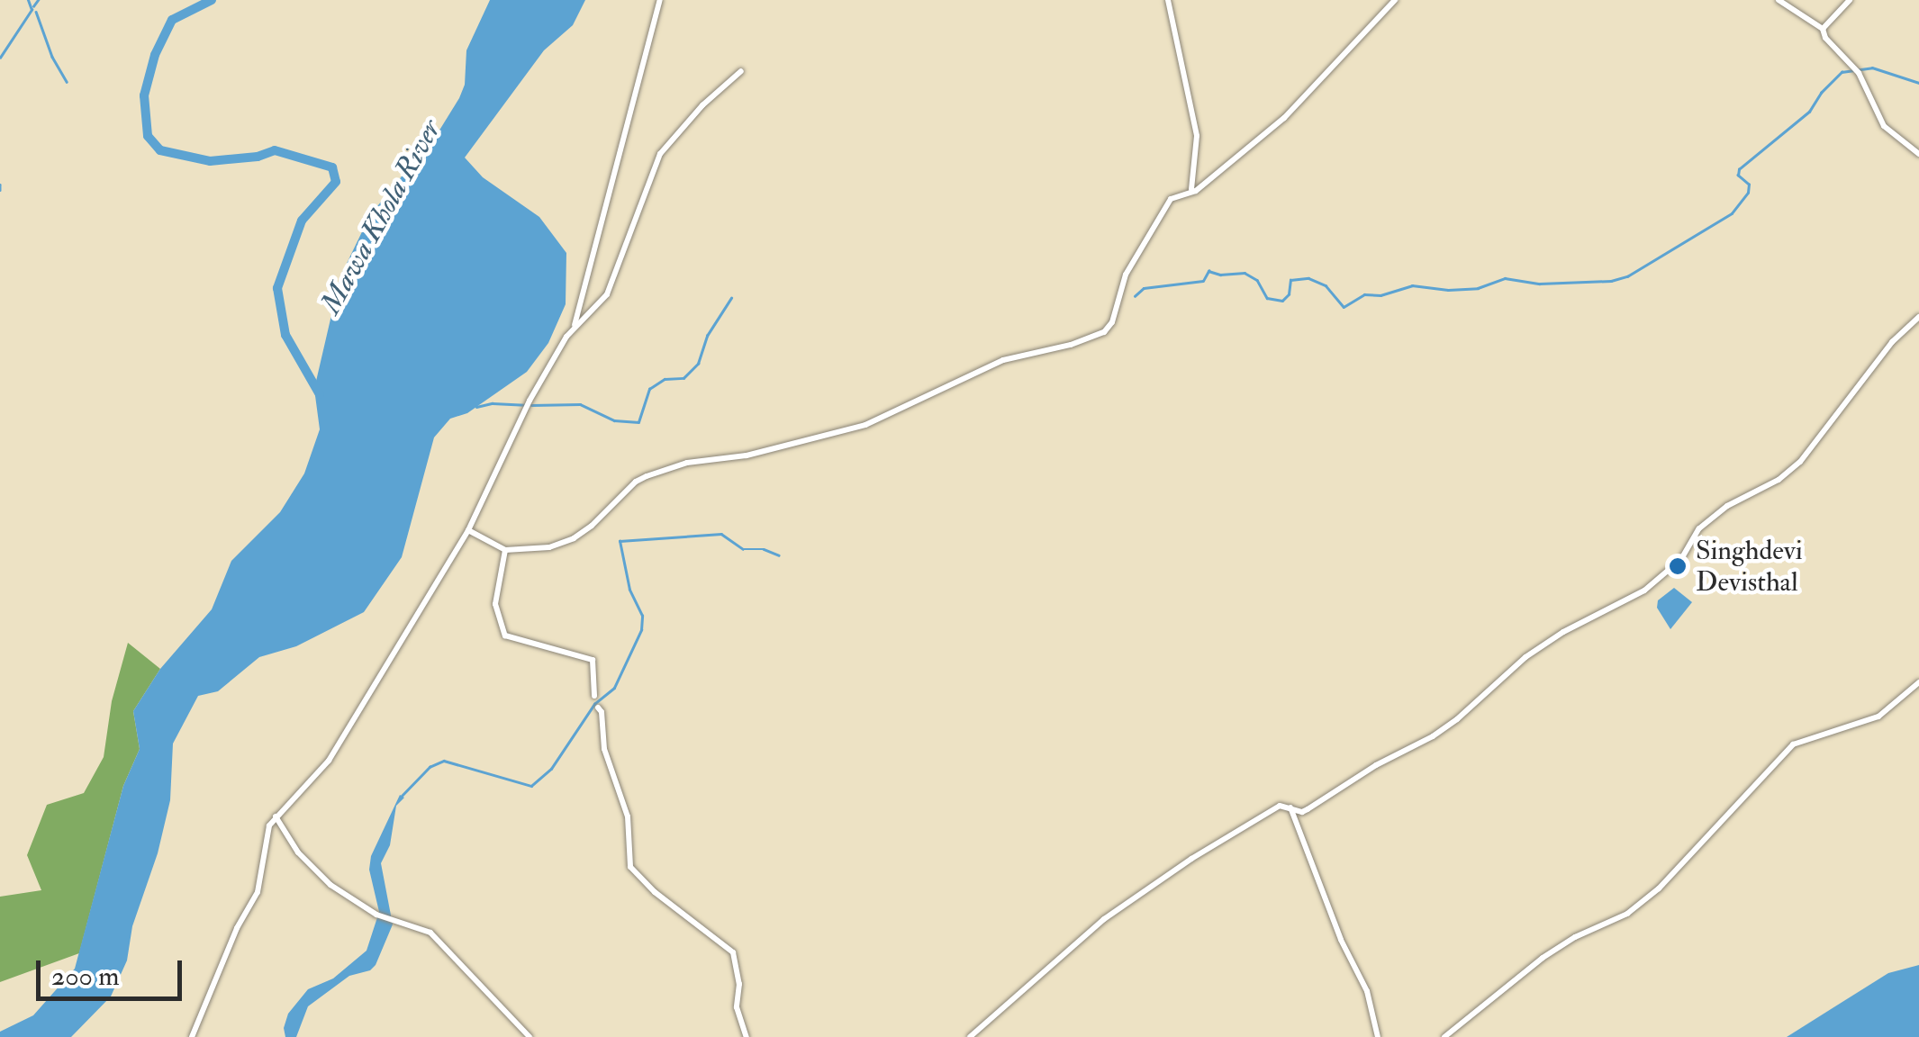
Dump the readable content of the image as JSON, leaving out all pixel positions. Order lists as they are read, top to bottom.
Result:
{
  "water": ["Mawa Khola River"],
  "places": ["Singhdevi Devisthal"],
  "scale_bar": "200 m"
}
